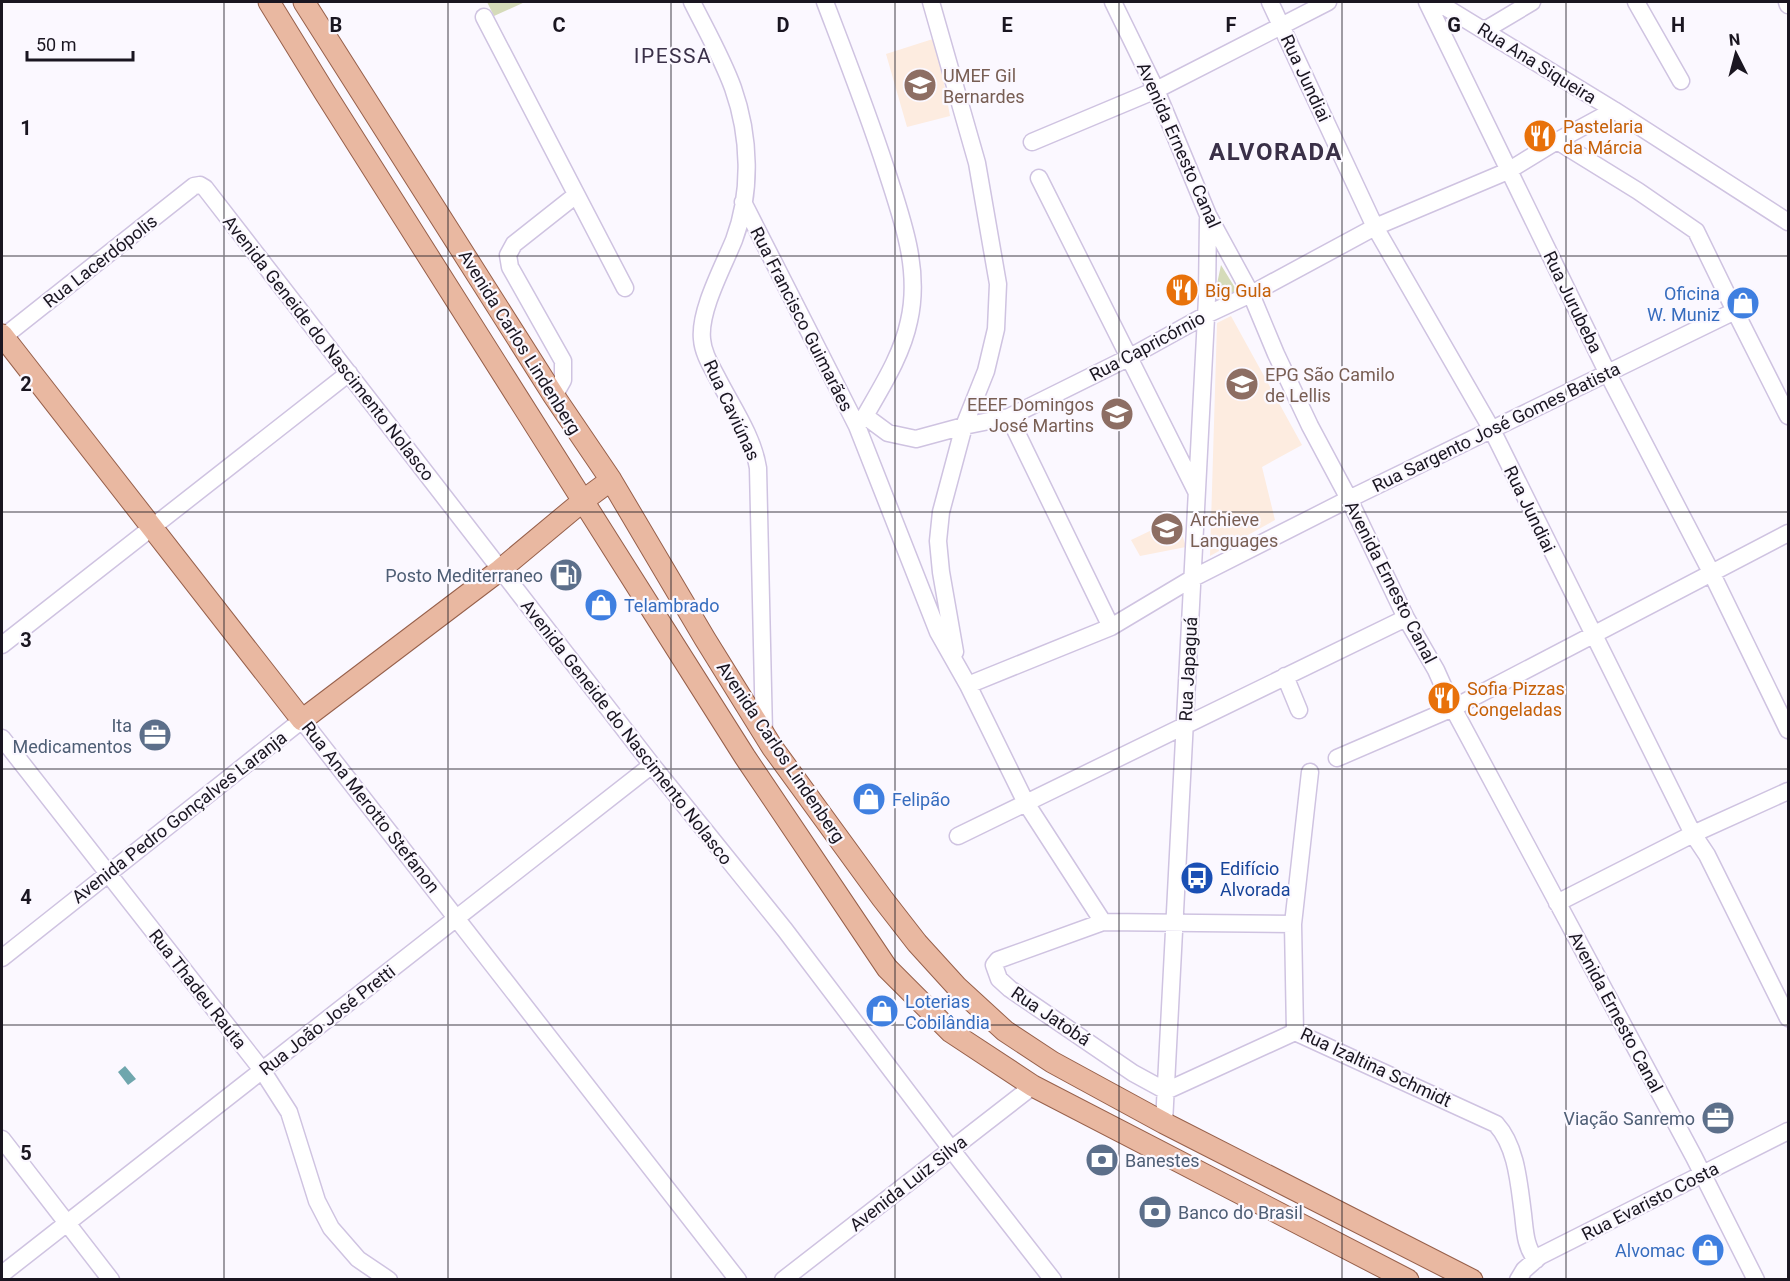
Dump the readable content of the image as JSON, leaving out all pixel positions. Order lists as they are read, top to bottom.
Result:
{
  "streets": {
    "main road": ["Avenida Carlos Lindenberg", "Rua Ana Merotto Stefanon", "Avenida Pedro Gonçalves Laranja"],
    "street": [
      "Rua Ana Siqueira",
      "Rua Jundiai",
      "Avenida Ernesto Canal",
      "Rua Lacerdópolis",
      "Rua Jurubeba",
      "Rua Francisco Guimarães",
      "Rua Capricórnio",
      "Avenida Geneide do Nascimento Nolasco",
      "Rua Caviúnas",
      "Rua Sargento José Gomes Batista",
      "Rua Japaguá",
      "Rua Thadeu Rauta",
      "Rua Jatobá",
      "Rua João José Pretti",
      "Rua Izaltina Schmidt",
      "Avenida Luiz Silva",
      "Rua Evaristo Costa"
    ]
  },
  "crossings": [
    ["Rua Ana Siqueira", "Rua Capricórnio"],
    ["Rua Jundiai", "Rua Capricórnio"],
    ["Rua Jundiai", "Rua Sargento José Gomes Batista"],
    ["Avenida Ernesto Canal", "Rua Capricórnio"],
    ["Avenida Ernesto Canal", "Rua Sargento José Gomes Batista"],
    ["Avenida Ernesto Canal", "Rua Japaguá"],
    ["Avenida Ernesto Canal", "Rua Evaristo Costa"],
    ["Rua Lacerdópolis", "Avenida Geneide do Nascimento Nolasco"],
    ["Rua Lacerdópolis", "Rua Ana Merotto Stefanon"],
    ["Rua Jurubeba", "Rua Capricórnio"],
    ["Rua Jurubeba", "Rua Sargento José Gomes Batista"],
    ["Rua Francisco Guimarães", "Rua Capricórnio"],
    ["Rua Francisco Guimarães", "Rua Caviúnas"],
    ["Avenida Carlos Lindenberg", "Rua Caviúnas"],
    ["Avenida Carlos Lindenberg", "Rua Japaguá"],
    ["Avenida Carlos Lindenberg", "Avenida Pedro Gonçalves Laranja"],
    ["Avenida Carlos Lindenberg", "Avenida Luiz Silva"],
    ["Rua Capricórnio", "Rua Japaguá"],
    ["Avenida Geneide do Nascimento Nolasco", "Avenida Pedro Gonçalves Laranja"],
    ["Avenida Geneide do Nascimento Nolasco", "Rua João José Pretti"],
    ["Avenida Geneide do Nascimento Nolasco", "Avenida Luiz Silva"],
    ["Rua Sargento José Gomes Batista", "Rua Japaguá"],
    ["Rua Japaguá", "Rua Jatobá"],
    ["Rua Ana Merotto Stefanon", "Avenida Pedro Gonçalves Laranja"],
    ["Rua Ana Merotto Stefanon", "Rua João José Pretti"],
    ["Avenida Pedro Gonçalves Laranja", "Rua Thadeu Rauta"],
    ["Rua Thadeu Rauta", "Rua João José Pretti"],
    ["Rua Jatobá", "Rua Izaltina Schmidt"],
    ["Rua Izaltina Schmidt", "Rua Evaristo Costa"]
  ],
  "districts": ["IPESSA", "ALVORADA"],
  "places": {
    "school or university": [
      "UMEF Gil Bernardes",
      "EPG São Camilo de Lellis",
      "EEEF Domingos José Martins",
      "Archieve Languages"
    ],
    "restaurant": ["Pastelaria da Márcia", "Big Gula", "Sofia Pizzas Congeladas"],
    "shop": [
      "Oficina W. Muniz",
      "Telambrado",
      "Felipão",
      "Loterias Cobilândia",
      "Alvomac"
    ],
    "fuel station": ["Posto Mediterraneo"],
    "office": ["Ita Medicamentos", "Viação Sanremo"],
    "bus stop": ["Edifício Alvorada"],
    "bank": ["Banestes", "Banco do Brasil"]
  },
  "scale_bar": "50 m",
  "north": "top",
  "grid": {
    "columns": [
      "B",
      "C",
      "D",
      "E",
      "F",
      "G",
      "H"
    ],
    "rows": [
      "1",
      "2",
      "3",
      "4",
      "5"
    ]
  }
}
